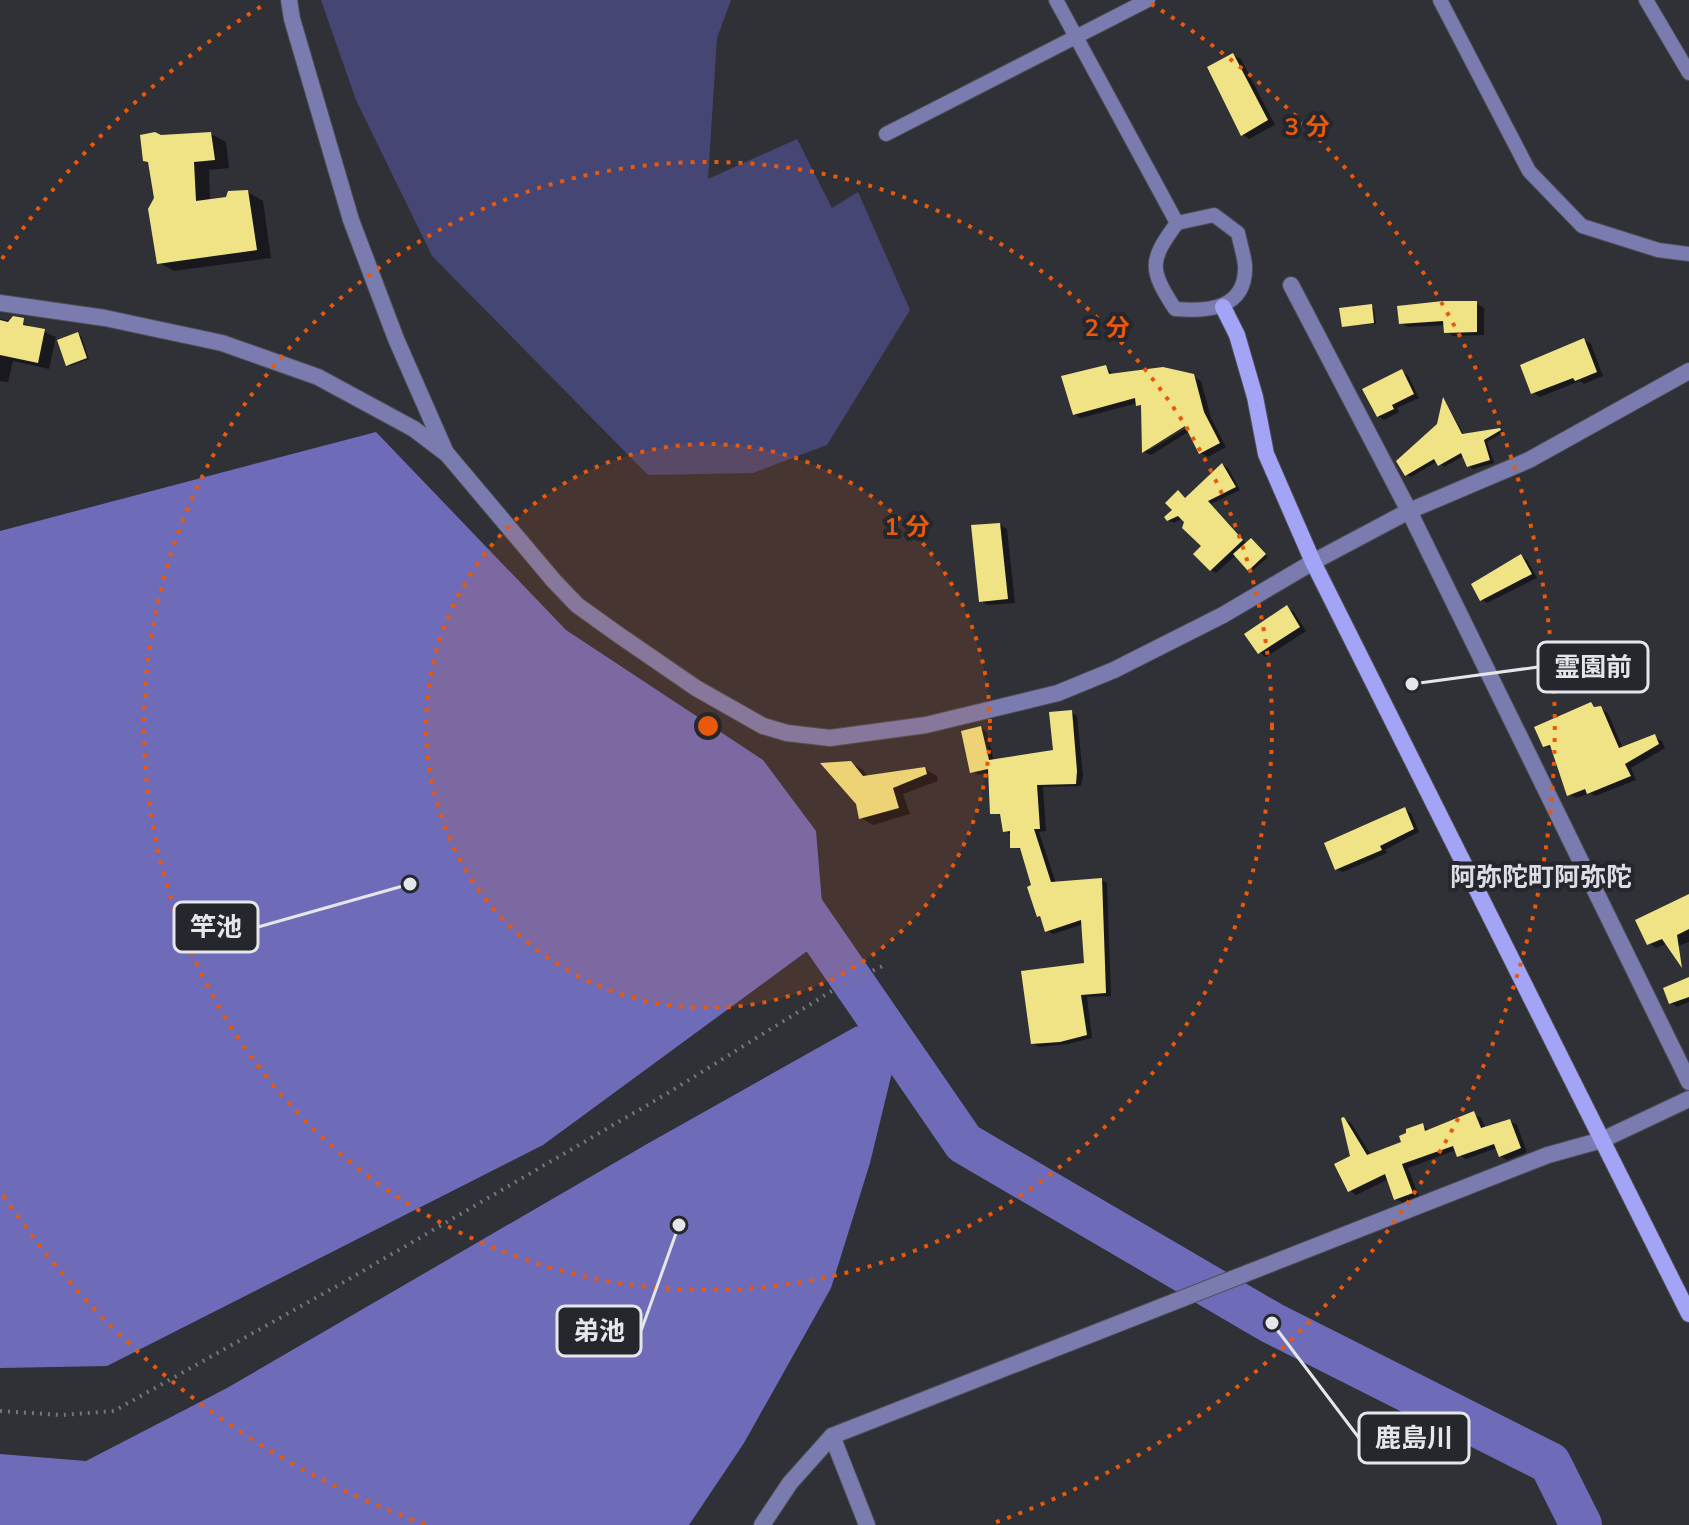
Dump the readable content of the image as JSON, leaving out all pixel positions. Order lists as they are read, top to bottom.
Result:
{
  "districts": ["阿弥陀町阿弥陀"],
  "places": [
    "霊園前",
    "竿池",
    "弟池",
    "鹿島川"
  ],
  "rings": ["3 分", "2 分", "1 分"]
}
